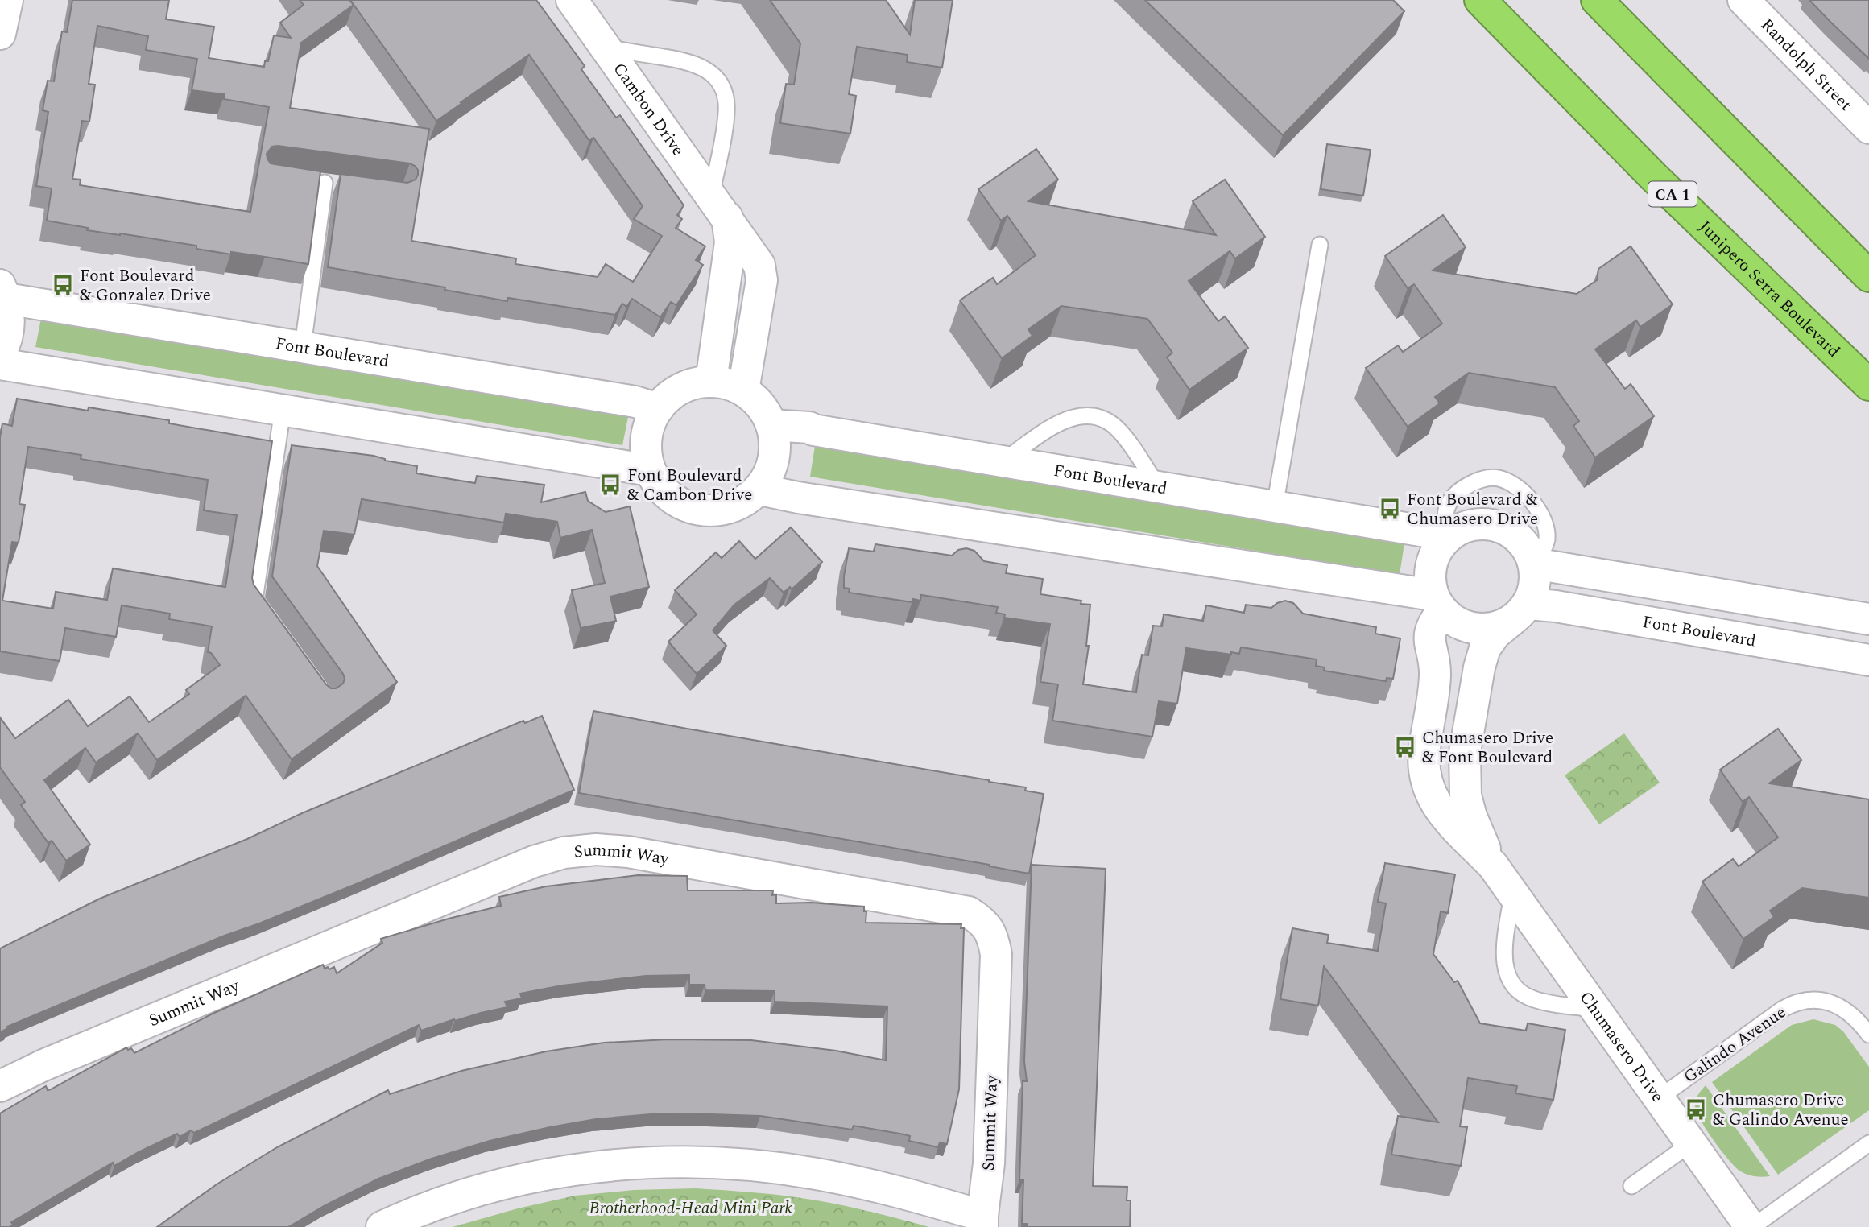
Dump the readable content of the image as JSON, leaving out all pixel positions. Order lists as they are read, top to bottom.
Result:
{
  "streets": {
    "highway": ["CA 1", "Junipero Serra Boulevard"],
    "street": [
      "Randolph Street",
      "Cambon Drive",
      "Font Boulevard",
      "Summit Way",
      "Chumasero Drive"
    ],
    "lane": ["Galindo Avenue"]
  },
  "crossings": [
    ["Cambon Drive", "Font Boulevard"],
    ["Font Boulevard", "Chumasero Drive"],
    ["Galindo Avenue", "Chumasero Drive"]
  ],
  "parks": ["Brotherhood-Head Mini Park"],
  "places": {
    "bus stop": [
      "Font Boulevard & Gonzalez Drive",
      "Font Boulevard & Cambon Drive",
      "Font Boulevard & Chumasero Drive",
      "Chumasero Drive & Font Boulevard",
      "Chumasero Drive & Galindo Avenue"
    ]
  }
}
